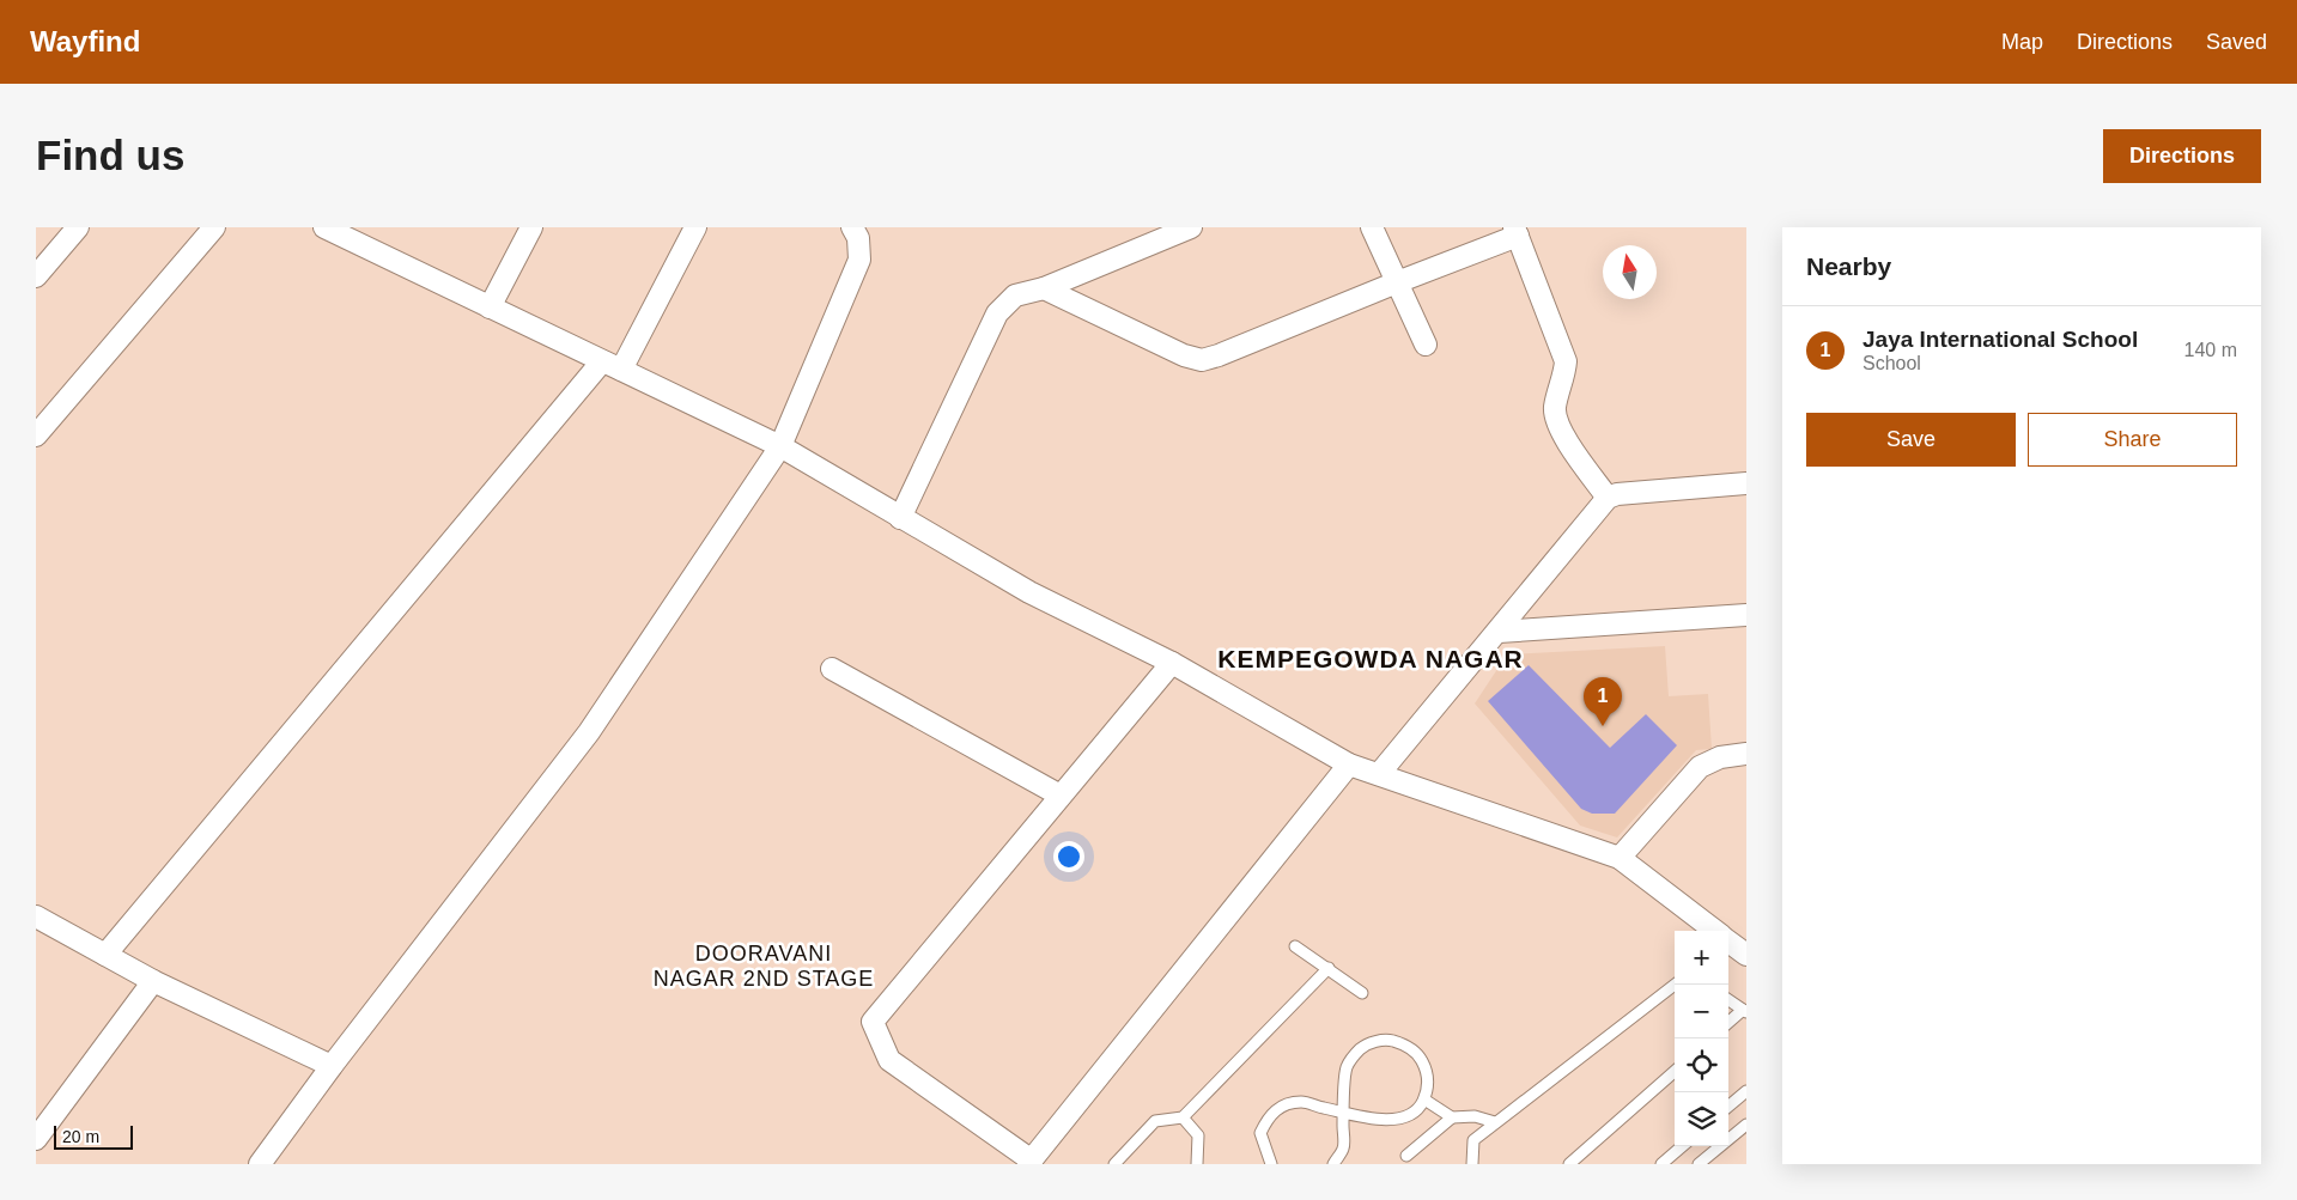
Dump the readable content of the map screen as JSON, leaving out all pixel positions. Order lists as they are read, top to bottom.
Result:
{
  "districts": ["KEMPEGOWDA NAGAR", "DOORAVANI NAGAR 2ND STAGE"],
  "scale_bar": "20 m",
  "north": "top",
  "page": {
    "header": "Wayfind",
    "nav": ["Map", "Directions", "Saved"],
    "buttons": [
      "Directions",
      ["Save", "Share"]
    ],
    "title": "Find us",
    "heading": "Nearby",
    "list": [
      {
        "mark": "1",
        "name": "Jaya International School",
        "note": "School",
        "value": "140 m"
      }
    ],
    "pins": "1",
    "map_buttons": ["+", "−"],
    "scale": "20 m"
  }
}
